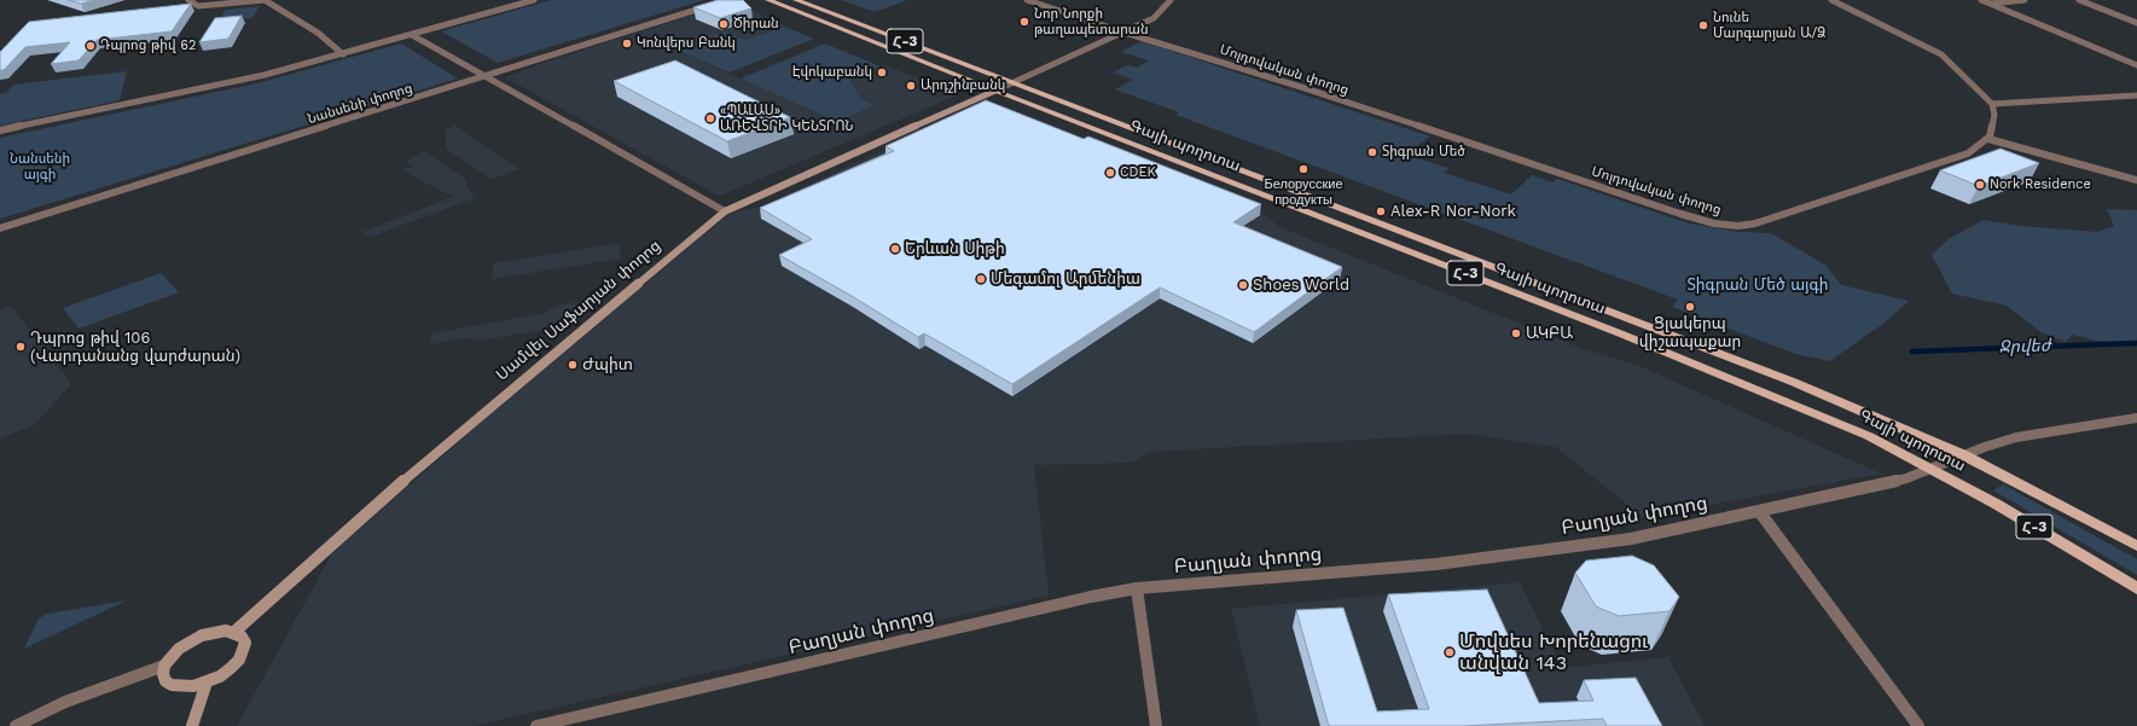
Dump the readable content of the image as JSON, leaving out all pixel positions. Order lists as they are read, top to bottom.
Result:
{
  "streets": {
    "main road": ["Հ-3", "Գայի պողոտա", "Սամվել Սաֆարյան փողոց"],
    "street": ["Մոլդովական փողոց", "Նանսենի փողոց", "Բաղյան փողոց"]
  },
  "crossings": [
    ["Գայի պողոտա", "Սամվել Սաֆարյան փողոց"],
    ["Գայի պողոտա", "Բաղյան փողոց"]
  ],
  "water": ["Ջրվեժ"],
  "parks": ["Նանսենի այգի", "Տիգրան Մեծ այգի"],
  "places": [
    "Նոր Նորքի թաղապետարան",
    "Ծիրան",
    "Նունե Մարգարյան Ա/Ձ",
    "Կոնվերս Բանկ",
    "Դպրոց թիվ 62",
    "Էվոկաբանկ",
    "Արդշինբանկ",
    "«ՊԱԼԱՍ» ԱՌԵՎՏՐԻ ԿԵՆՏՐՈՆ",
    "Տիգրան Մեծ",
    "Белорусские продукты",
    "CDEK",
    "Nork Residence",
    "Alex-R Nor-Nork",
    "Երևան Սիթի",
    "Մեգամոլ Արմենիա",
    "Shoes World",
    "Ցլակերպ վիշապաքար",
    "ԱԿԲԱ",
    "Դպրոց թիվ 106 (Վարդանանց վարժարան)",
    "Ժպիտ",
    "Մովսես Խորենացու անվան 143"
  ]
}
